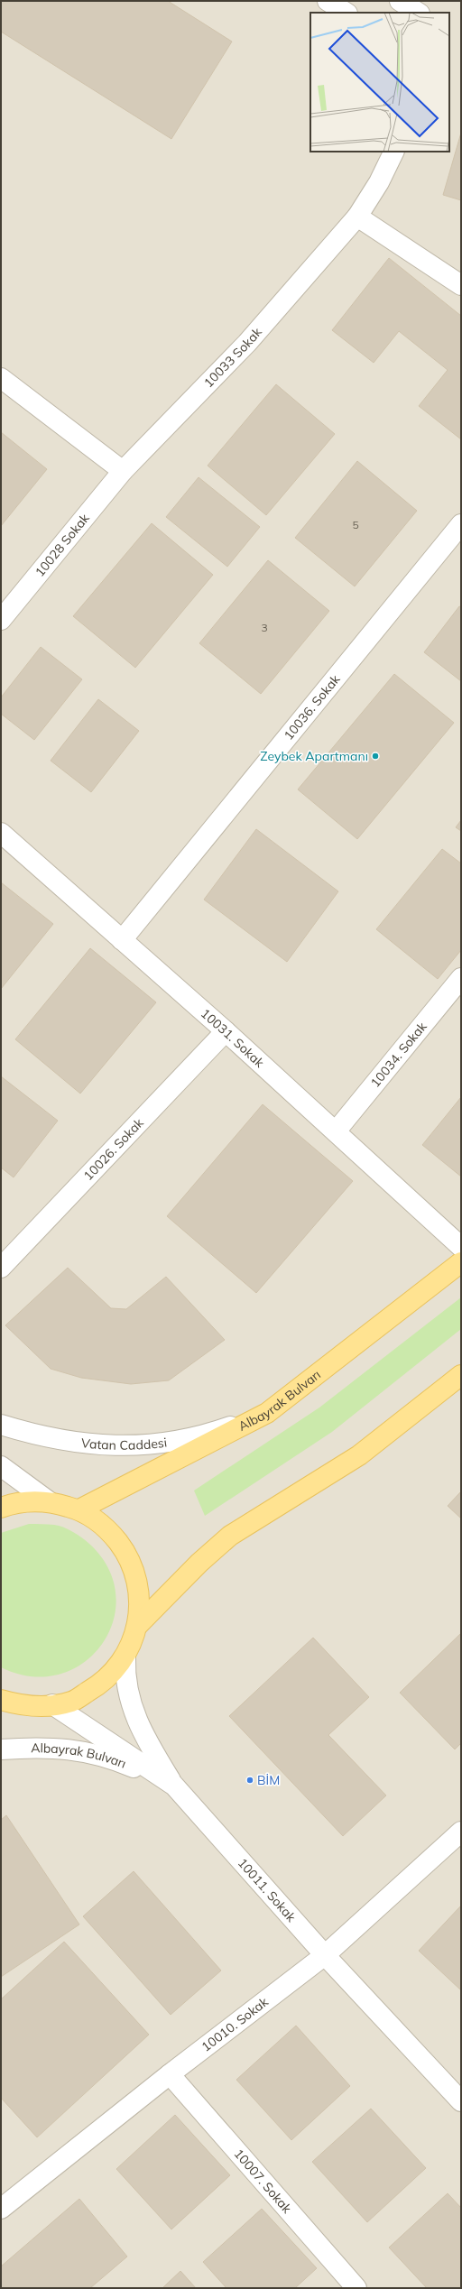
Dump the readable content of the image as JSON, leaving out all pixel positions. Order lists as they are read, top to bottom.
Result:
{
  "streets": {
    "main road": ["Albayrak Bulvarı"],
    "street": [
      "10033 Sokak",
      "10028 Sokak",
      "10036. Sokak",
      "10031. Sokak",
      "10034. Sokak",
      "10026. Sokak",
      "Vatan Caddesi",
      "10011. Sokak",
      "10010. Sokak",
      "10007. Sokak"
    ]
  },
  "crossings": [
    ["10033 Sokak", "10028 Sokak"],
    ["10036. Sokak", "10031. Sokak"],
    ["10031. Sokak", "10034. Sokak"],
    ["10031. Sokak", "10026. Sokak"],
    ["Albayrak Bulvarı", "Vatan Caddesi"],
    ["Albayrak Bulvarı", "10011. Sokak"],
    ["10011. Sokak", "10010. Sokak"],
    ["10010. Sokak", "10007. Sokak"]
  ],
  "places": ["Zeybek Apartmanı", "BİM"],
  "house_numbers": ["5", "3"]
}
